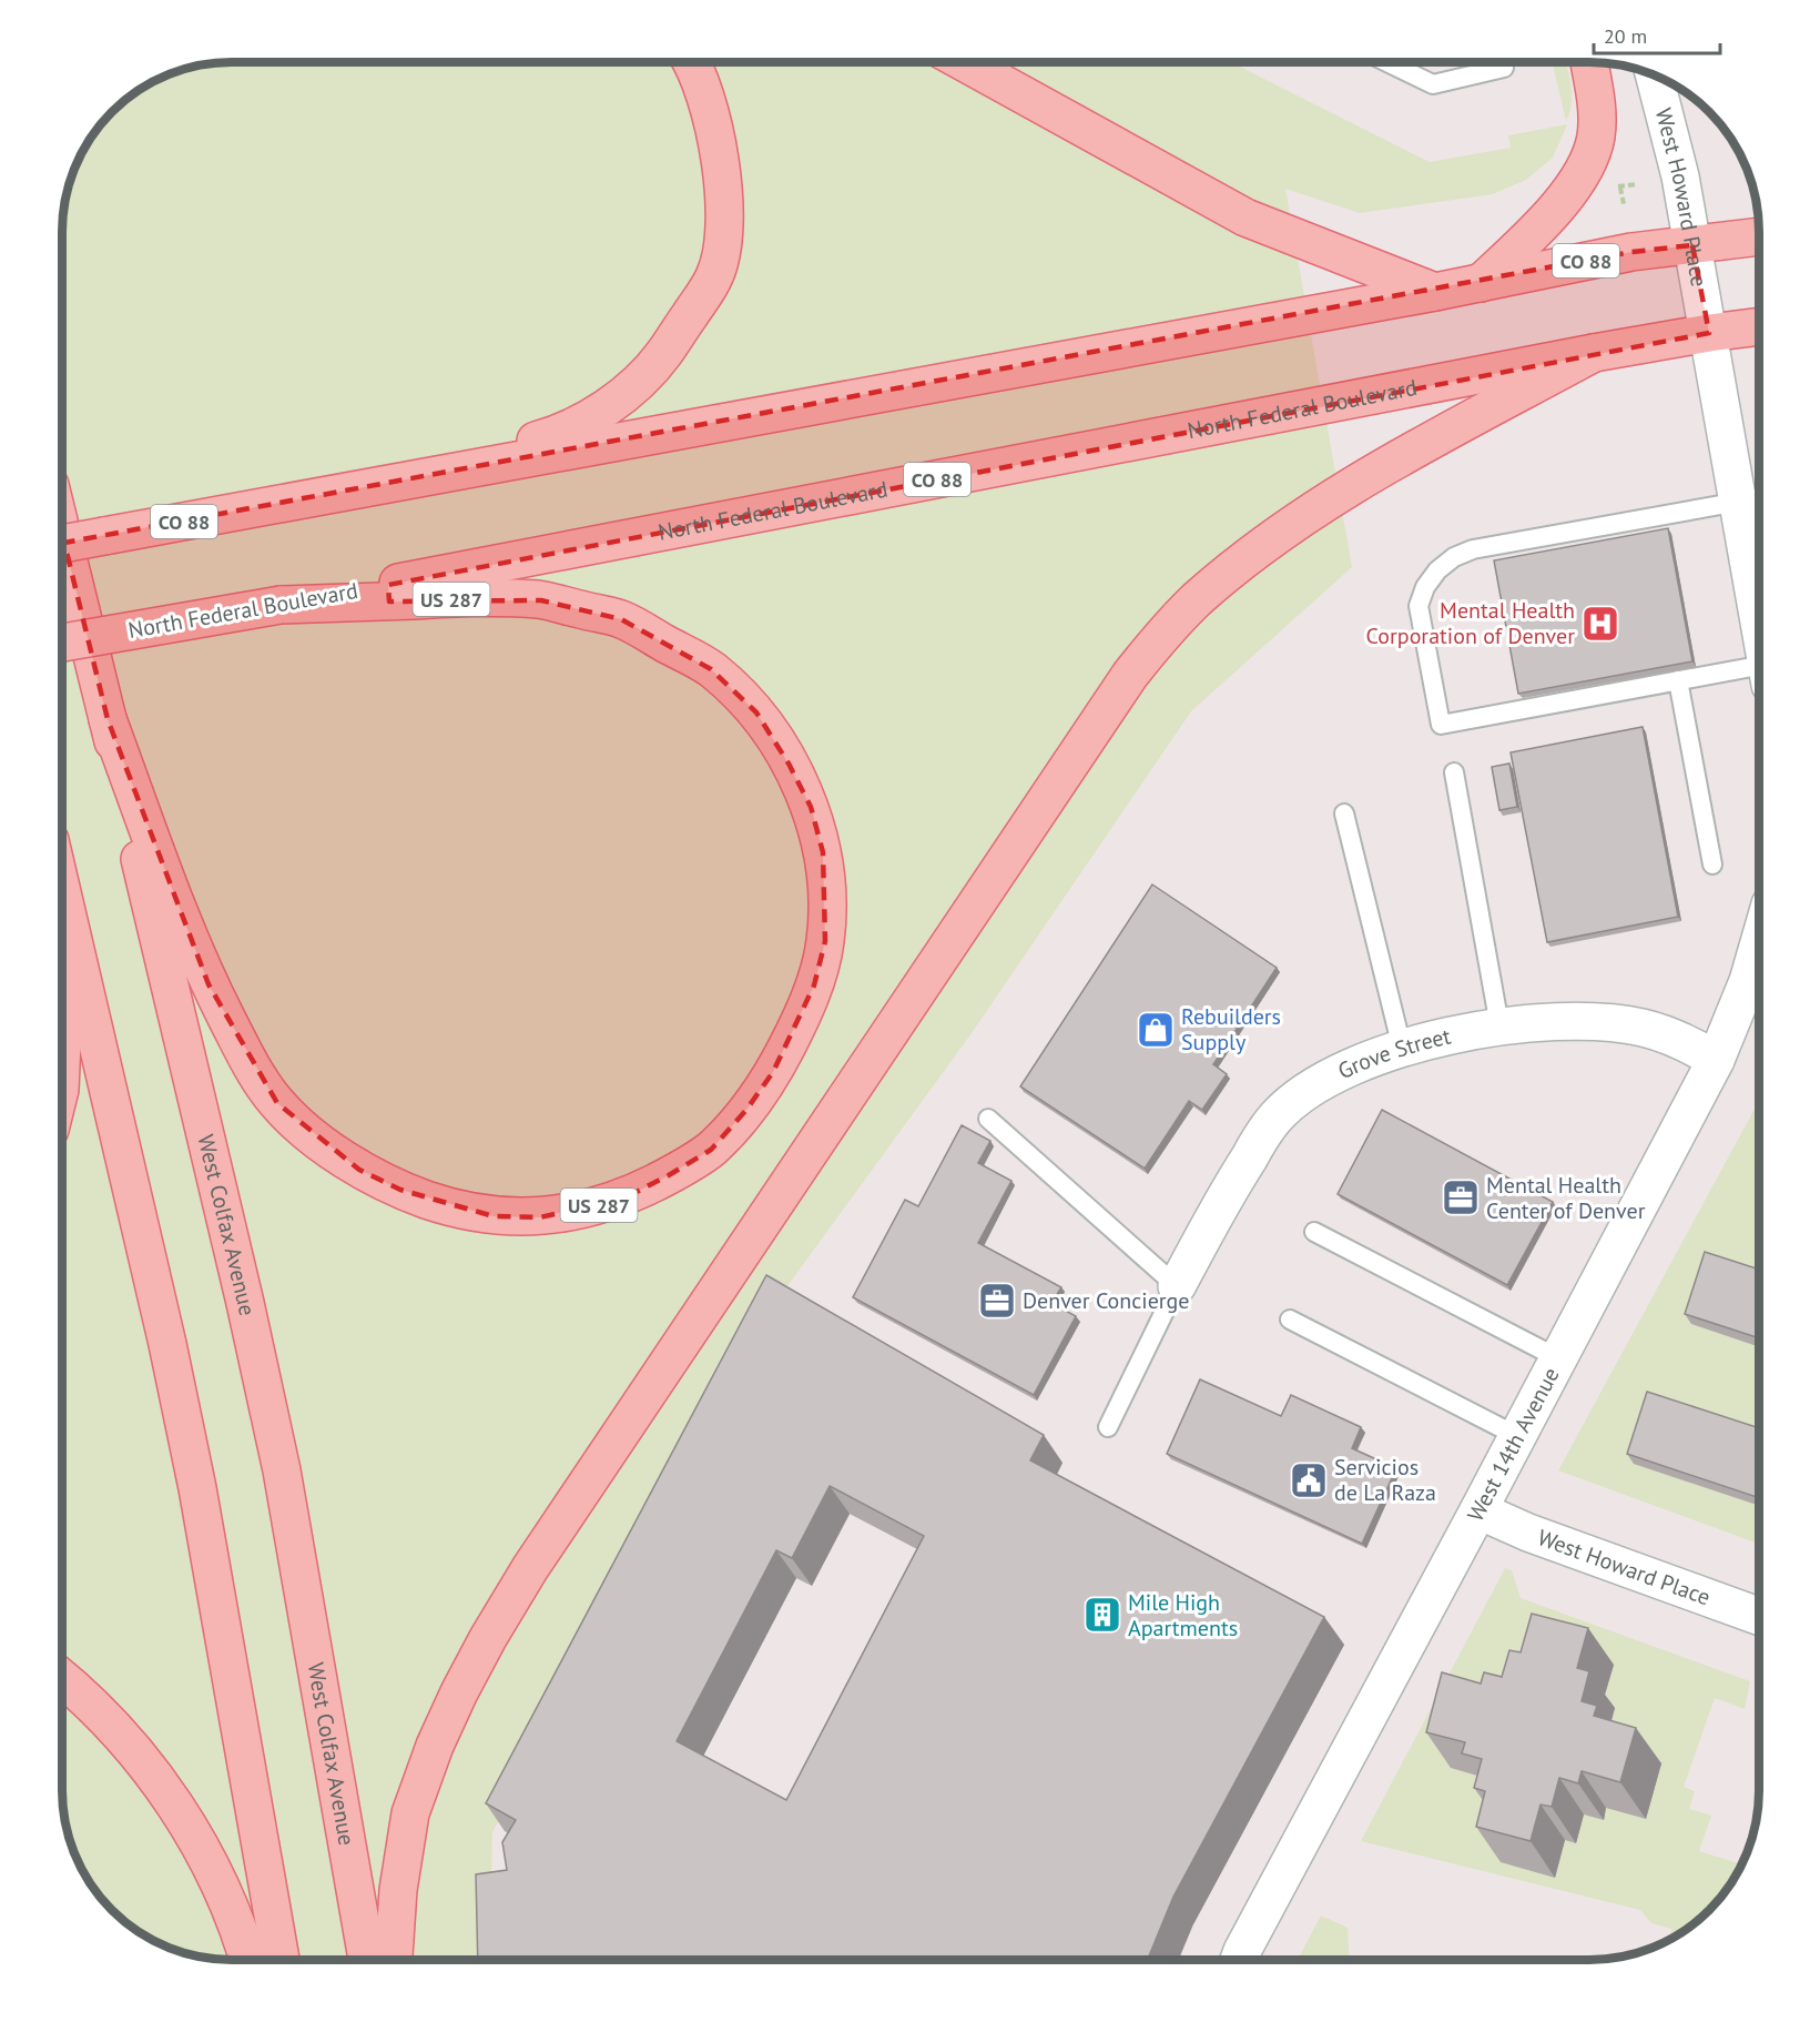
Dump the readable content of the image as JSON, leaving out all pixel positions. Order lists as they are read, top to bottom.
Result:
{
  "streets": {
    "main road": [
      "CO 88",
      "North Federal Boulevard",
      "US 287",
      "West Colfax Avenue"
    ],
    "street": ["West Howard Place", "Grove Street", "West 14th Avenue"]
  },
  "crossings": [
    ["West Howard Place", "CO 88"],
    ["West Howard Place", "North Federal Boulevard"],
    ["West Howard Place", "West 14th Avenue"],
    ["North Federal Boulevard", "US 287"],
    ["US 287", "West Colfax Avenue"],
    ["Grove Street", "West 14th Avenue"]
  ],
  "places": {
    "hospital": ["Mental Health Corporation of Denver"],
    "shop": ["Rebuilders Supply"],
    "office": ["Mental Health Center of Denver", "Denver Concierge"],
    "public building": ["Servicios de La Raza"],
    "building": ["Mile High Apartments"]
  },
  "scale_bar": "20 m"
}
